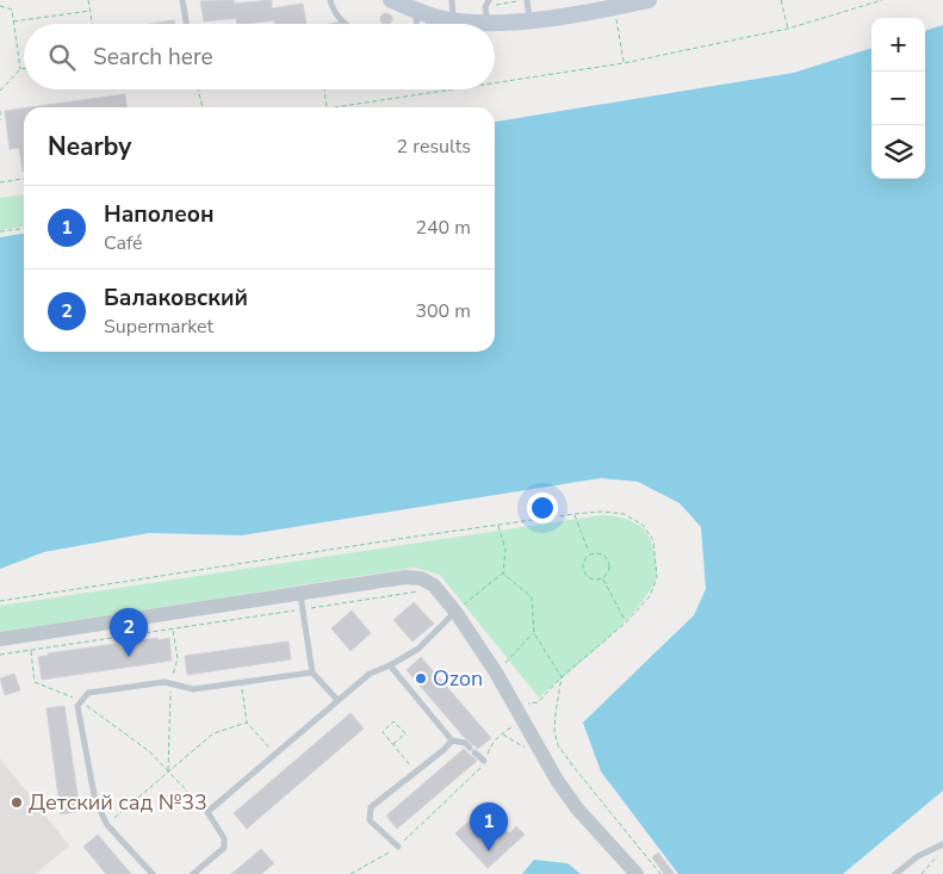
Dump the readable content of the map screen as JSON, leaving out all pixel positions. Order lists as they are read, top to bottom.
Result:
{
  "places": ["Ozon", "Детский сад №33"],
  "page": {
    "map_buttons": ["+", "−"],
    "search": "Search here",
    "heading": ["Nearby", "2 results"],
    "list": [
      {
        "mark": "1",
        "name": "Наполеон",
        "note": "Café",
        "value": "240 m"
      },
      {
        "mark": "2",
        "name": "Балаковский",
        "note": "Supermarket",
        "value": "300 m"
      }
    ],
    "pins": ["2", "1"]
  }
}
